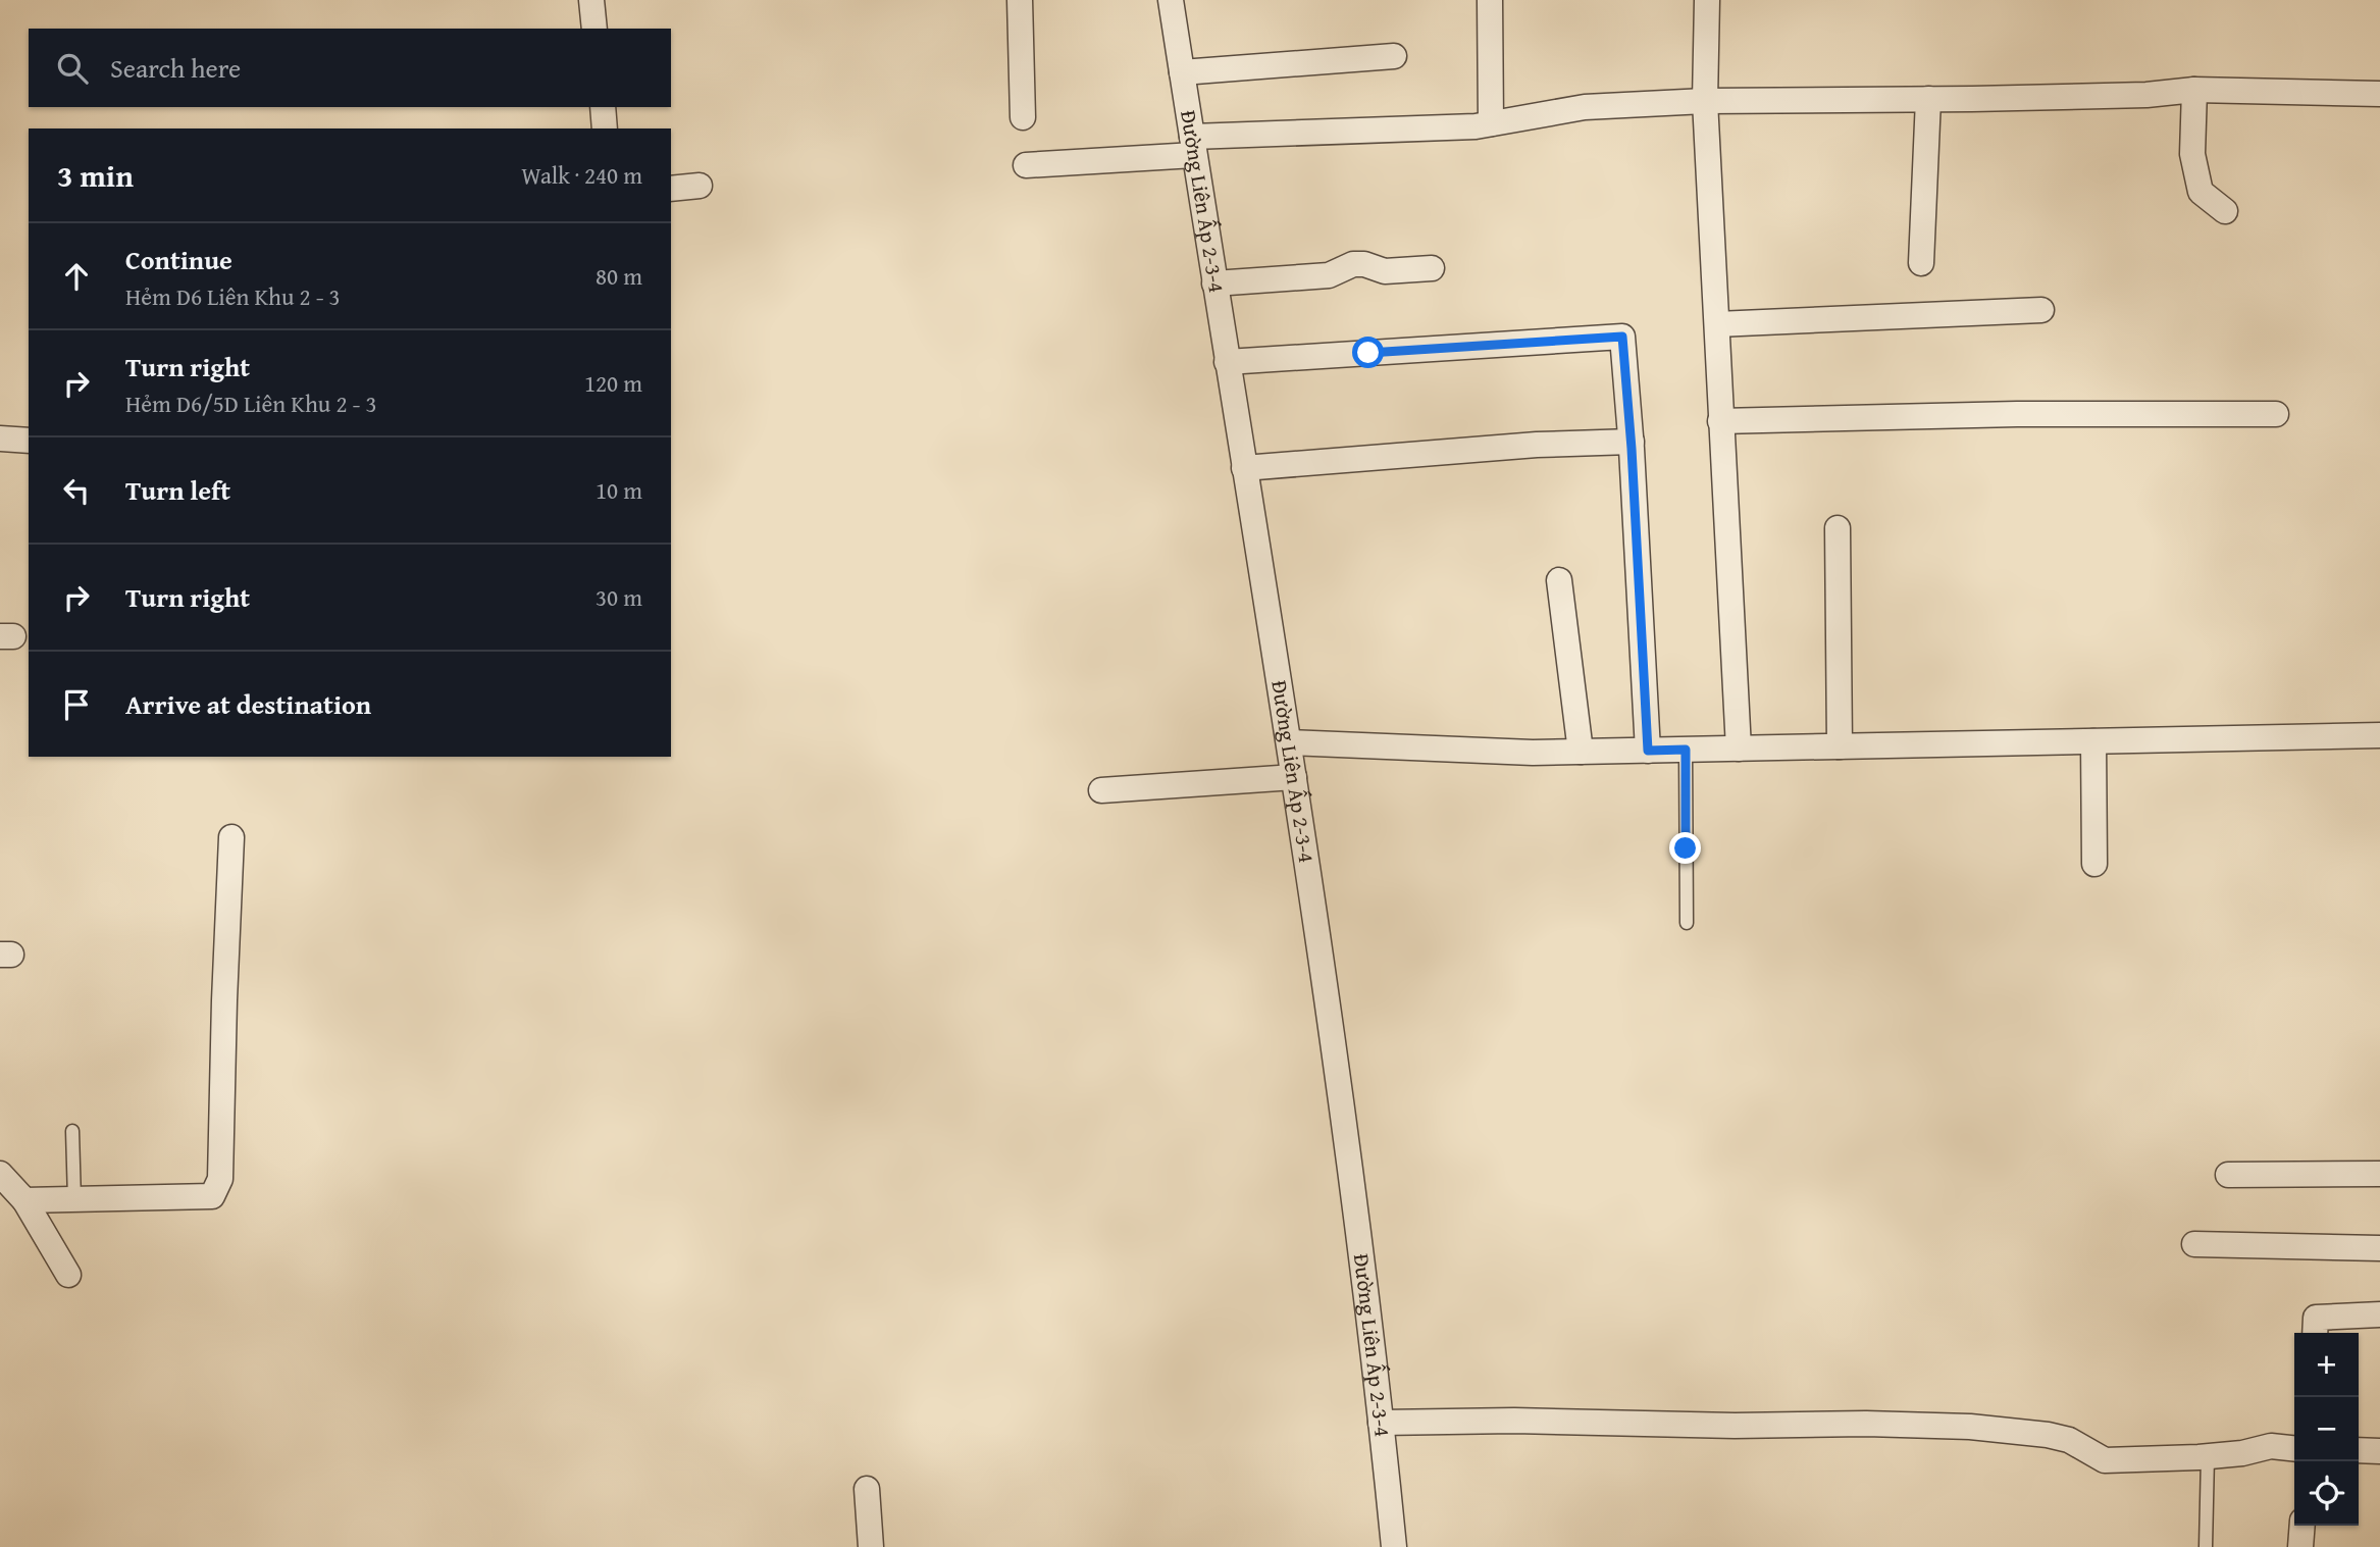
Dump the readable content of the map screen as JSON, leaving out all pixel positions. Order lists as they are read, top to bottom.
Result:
{
  "streets": {
    "street": ["Đường Liên Ấp 2-3-4"]
  },
  "page": {
    "search": "Search here",
    "heading": ["3 min", "Walk · 240 m"],
    "list": [
      ["Continue", "Hẻm D6 Liên Khu 2 - 3", "80 m"],
      ["Turn right", "Hẻm D6/5D Liên Khu 2 - 3", "120 m"],
      ["Turn left", "10 m"],
      ["Turn right", "30 m"],
      "Arrive at destination"
    ],
    "map_buttons": ["+", "−"]
  }
}
